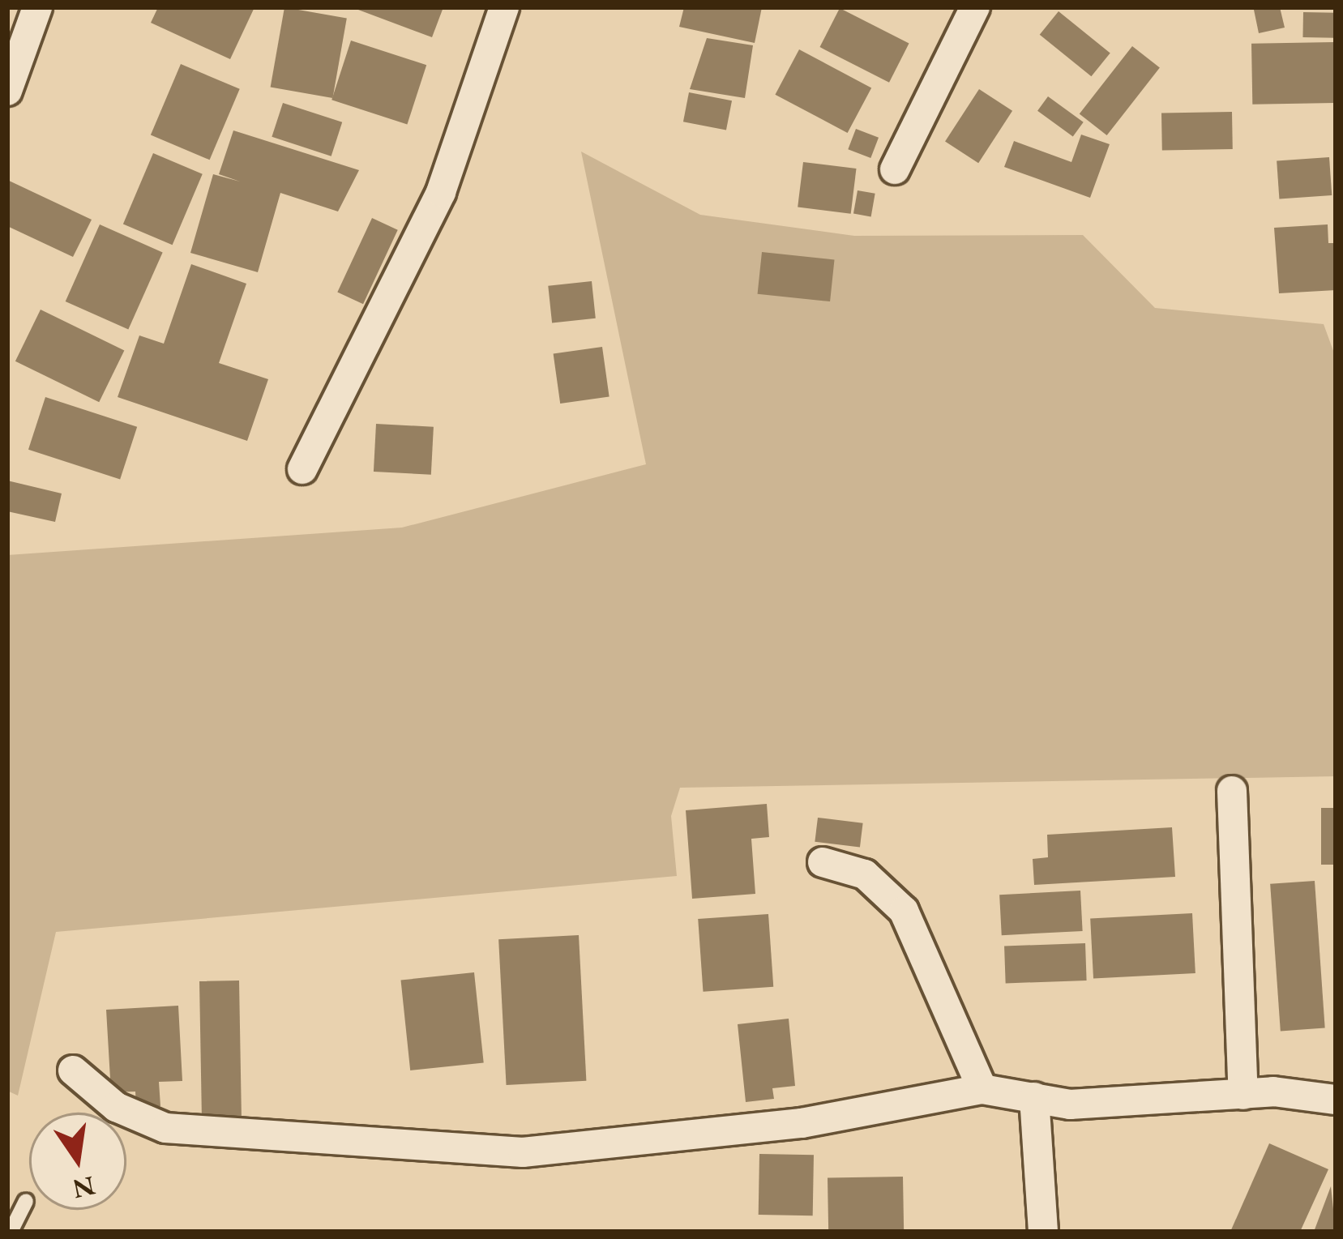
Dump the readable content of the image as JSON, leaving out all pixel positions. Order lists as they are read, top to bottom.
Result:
{
  "north": "bottom"
}
